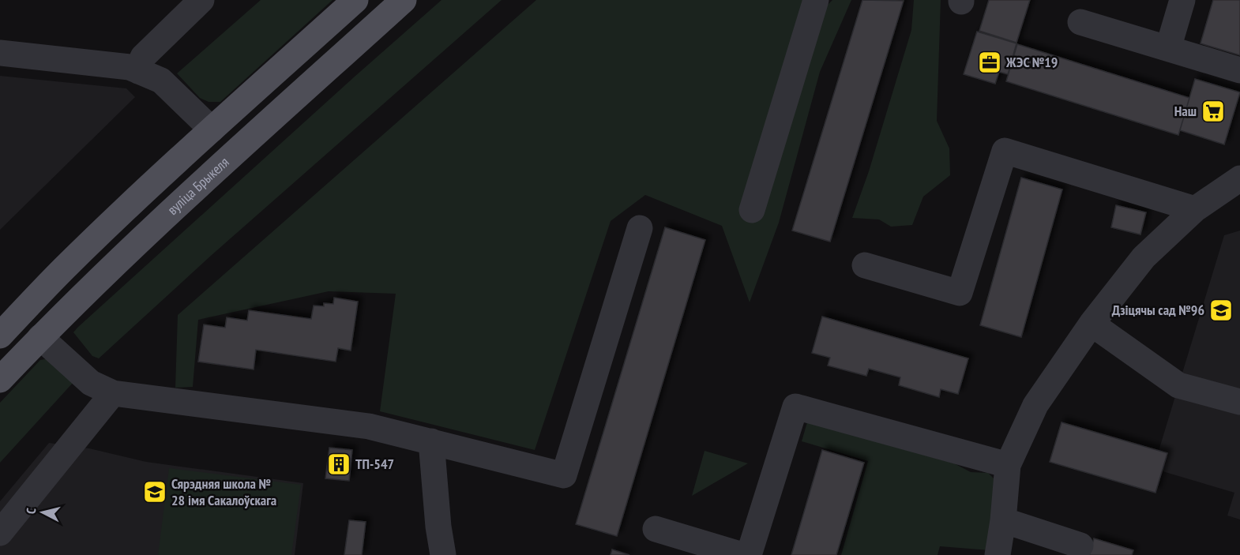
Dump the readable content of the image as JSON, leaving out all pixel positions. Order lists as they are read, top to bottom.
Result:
{
  "streets": {
    "main road": ["вуліца Брыкеля"]
  },
  "places": {
    "office": ["ЖЭС №19"],
    "supermarket": ["Наш"],
    "school or university": ["Дзіцячы сад №96", "Сярэдняя школа № 28 імя Сакалоўскага"],
    "building": ["ТП-547"]
  },
  "north": "left"
}
